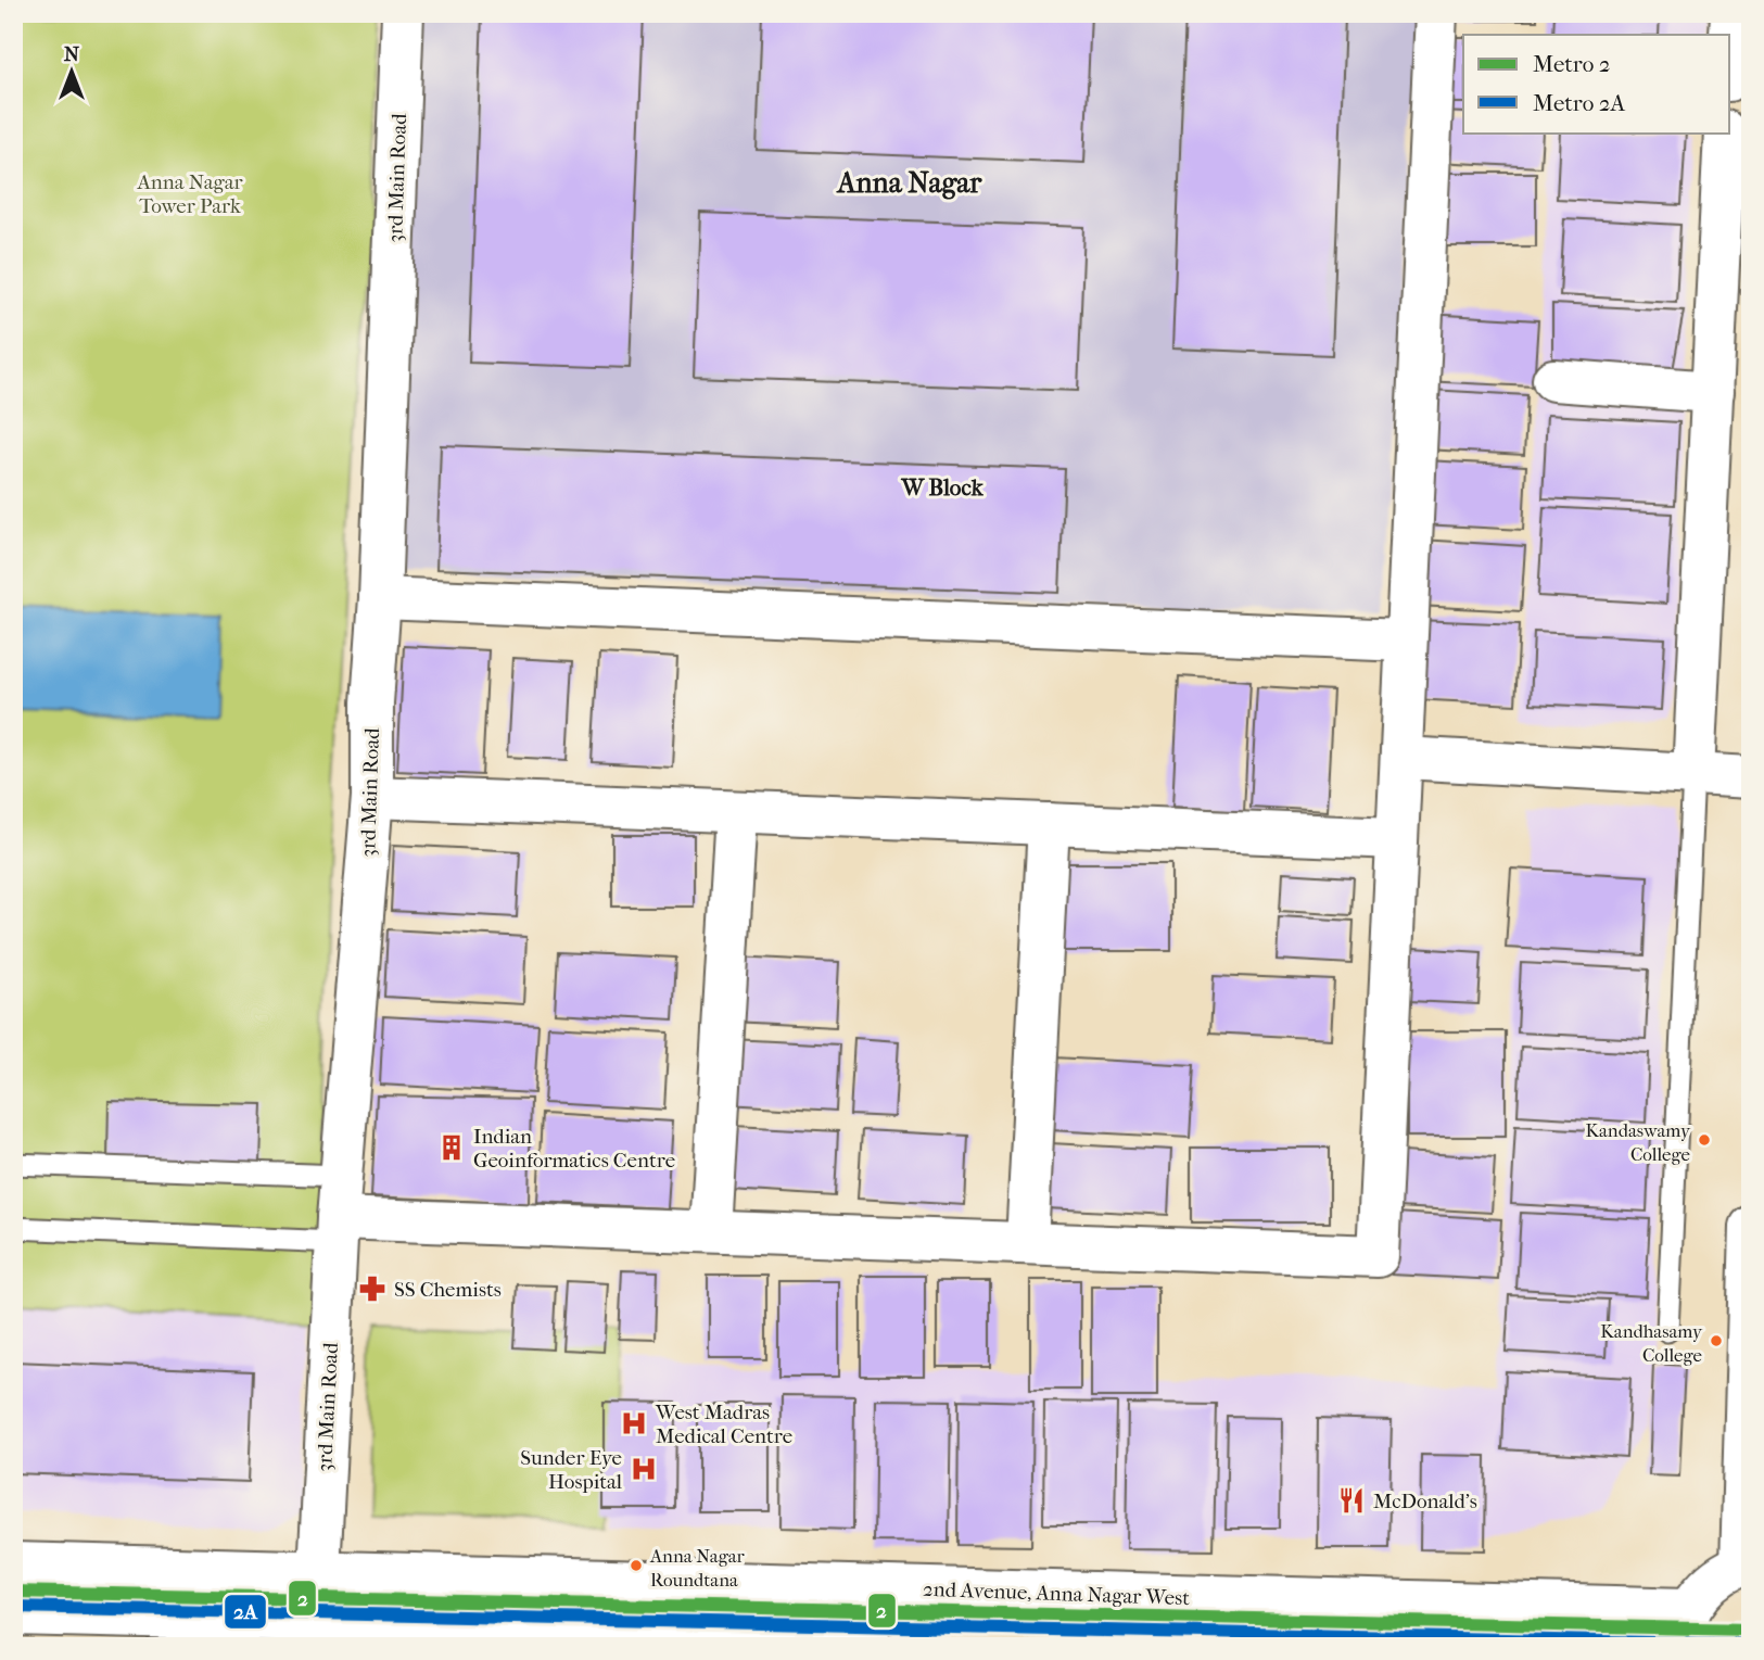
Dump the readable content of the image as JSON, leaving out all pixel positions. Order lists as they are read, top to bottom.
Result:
{
  "streets": {
    "street": ["3rd Main Road", "2nd Avenue, Anna Nagar West"]
  },
  "crossings": [
    ["3rd Main Road", "2nd Avenue, Anna Nagar West"]
  ],
  "districts": ["Anna Nagar", "W Block"],
  "parks": ["Anna Nagar Tower Park"],
  "places": {
    "other": ["Kandaswamy College", "Kandhasamy College", "Anna Nagar Roundtana"],
    "building": ["Indian Geoinformatics Centre"],
    "pharmacy": ["SS Chemists"],
    "hospital": ["West Madras Medical Centre", "Sunder Eye Hospital"],
    "restaurant": ["McDonald's"]
  },
  "lines": ["metro line 2", "metro line 2A"],
  "legend": ["Metro 2", "Metro 2A"],
  "north": "top"
}
